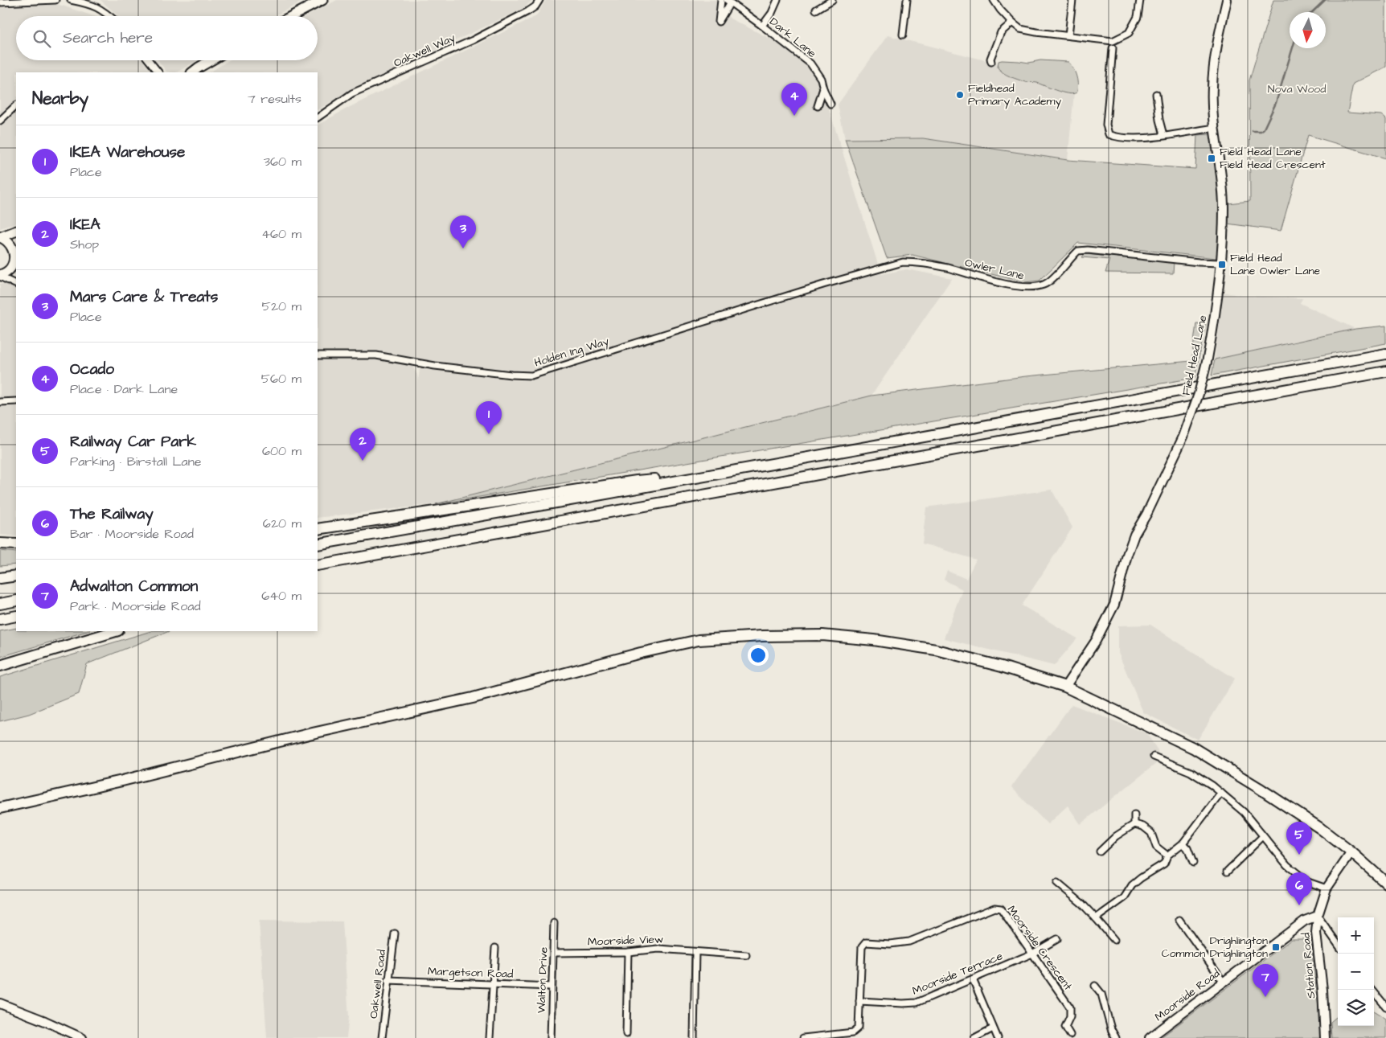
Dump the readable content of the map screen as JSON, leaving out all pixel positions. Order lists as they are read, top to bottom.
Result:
{
  "streets": {
    "main road": ["Field Head Lane", "Station Road", "Moorside Road"],
    "street": [
      "Dark Lane",
      "Oakwell Way",
      "Owler Lane",
      "Holden Ing Way",
      "Moorside View",
      "Moorside Crescent",
      "Margetson Road",
      "Moorside Terrace",
      "Walton Drive",
      "Oakwell Road"
    ]
  },
  "crossings": [
    ["Owler Lane", "Holden Ing Way"],
    ["Owler Lane", "Field Head Lane"],
    ["Moorside View", "Walton Drive"],
    ["Moorside Crescent", "Moorside Terrace"],
    ["Station Road", "Moorside Road"],
    ["Margetson Road", "Walton Drive"],
    ["Margetson Road", "Oakwell Road"]
  ],
  "parks": ["Nova Wood"],
  "places": {
    "other": ["Fieldhead Primary Academy"],
    "transit": ["Field Head Lane Field Head Crescent", "Field Head Lane Owler Lane", "Drighlington Common Drighlington"]
  },
  "north": "bottom",
  "page": {
    "search": "Search here",
    "heading": ["Nearby", "7 results"],
    "pins": [
      "4",
      "3",
      "1",
      "2",
      "5",
      "6",
      "7"
    ],
    "list": [
      {
        "mark": "1",
        "name": "IKEA Warehouse",
        "note": "Place",
        "value": "360 m"
      },
      {
        "mark": "2",
        "name": "IKEA",
        "note": "Shop",
        "value": "460 m"
      },
      {
        "mark": "3",
        "name": "Mars Care & Treats",
        "note": "Place",
        "value": "520 m"
      },
      {
        "mark": "4",
        "name": "Ocado",
        "note": "Place · Dark Lane",
        "value": "560 m"
      },
      {
        "mark": "5",
        "name": "Railway Car Park",
        "note": "Parking · Birstall Lane",
        "value": "600 m"
      },
      {
        "mark": "6",
        "name": "The Railway",
        "note": "Bar · Moorside Road",
        "value": "620 m"
      },
      {
        "mark": "7",
        "name": "Adwalton Common",
        "note": "Park · Moorside Road",
        "value": "640 m"
      }
    ],
    "map_buttons": ["+", "−"]
  }
}
